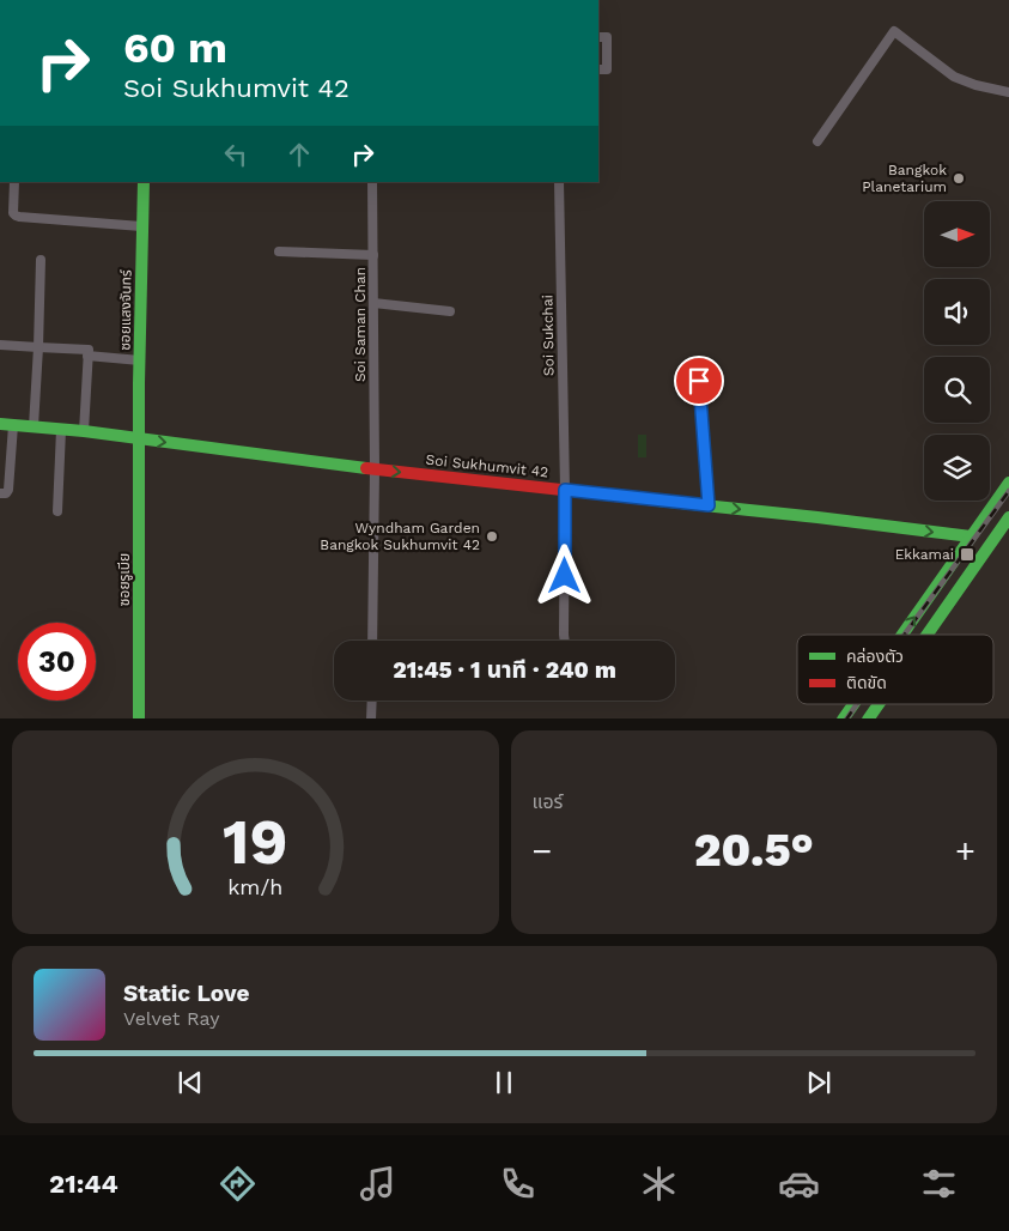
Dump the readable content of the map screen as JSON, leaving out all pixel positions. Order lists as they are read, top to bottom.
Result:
{
  "streets": {
    "street": [
      "ซอยแสงจันทร์",
      "Soi Saman Chan",
      "Soi Sukchai",
      "Soi Sukhumvit 42",
      "ซอยรูเบีย"
    ]
  },
  "crossings": [
    ["ซอยแสงจันทร์", "Soi Sukhumvit 42"],
    ["ซอยแสงจันทร์", "ซอยรูเบีย"],
    ["Soi Saman Chan", "Soi Sukhumvit 42"],
    ["Soi Sukchai", "Soi Sukhumvit 42"],
    ["Soi Sukhumvit 42", "ซอยรูเบีย"]
  ],
  "one_way": ["Soi Sukhumvit 42"],
  "places": {
    "other": ["Bangkok Planetarium", "Wyndham Garden Bangkok Sukhumvit 42"],
    "transit": ["Ekkamai"]
  },
  "legend": ["คล่องตัว", "ติดขัด"],
  "north": "right",
  "page": {
    "turn": ["60 m", "Soi Sukhumvit 42"],
    "limit": "30",
    "trip": "21:45 · 1 นาที · 240 m",
    "tile": "แอร์",
    "heat": ["−", "20.5°", "+"],
    "song": ["Static Love", "Velvet Ray"],
    "tabs": "21:44",
    "gauge": ["19", "km/h"]
  }
}
